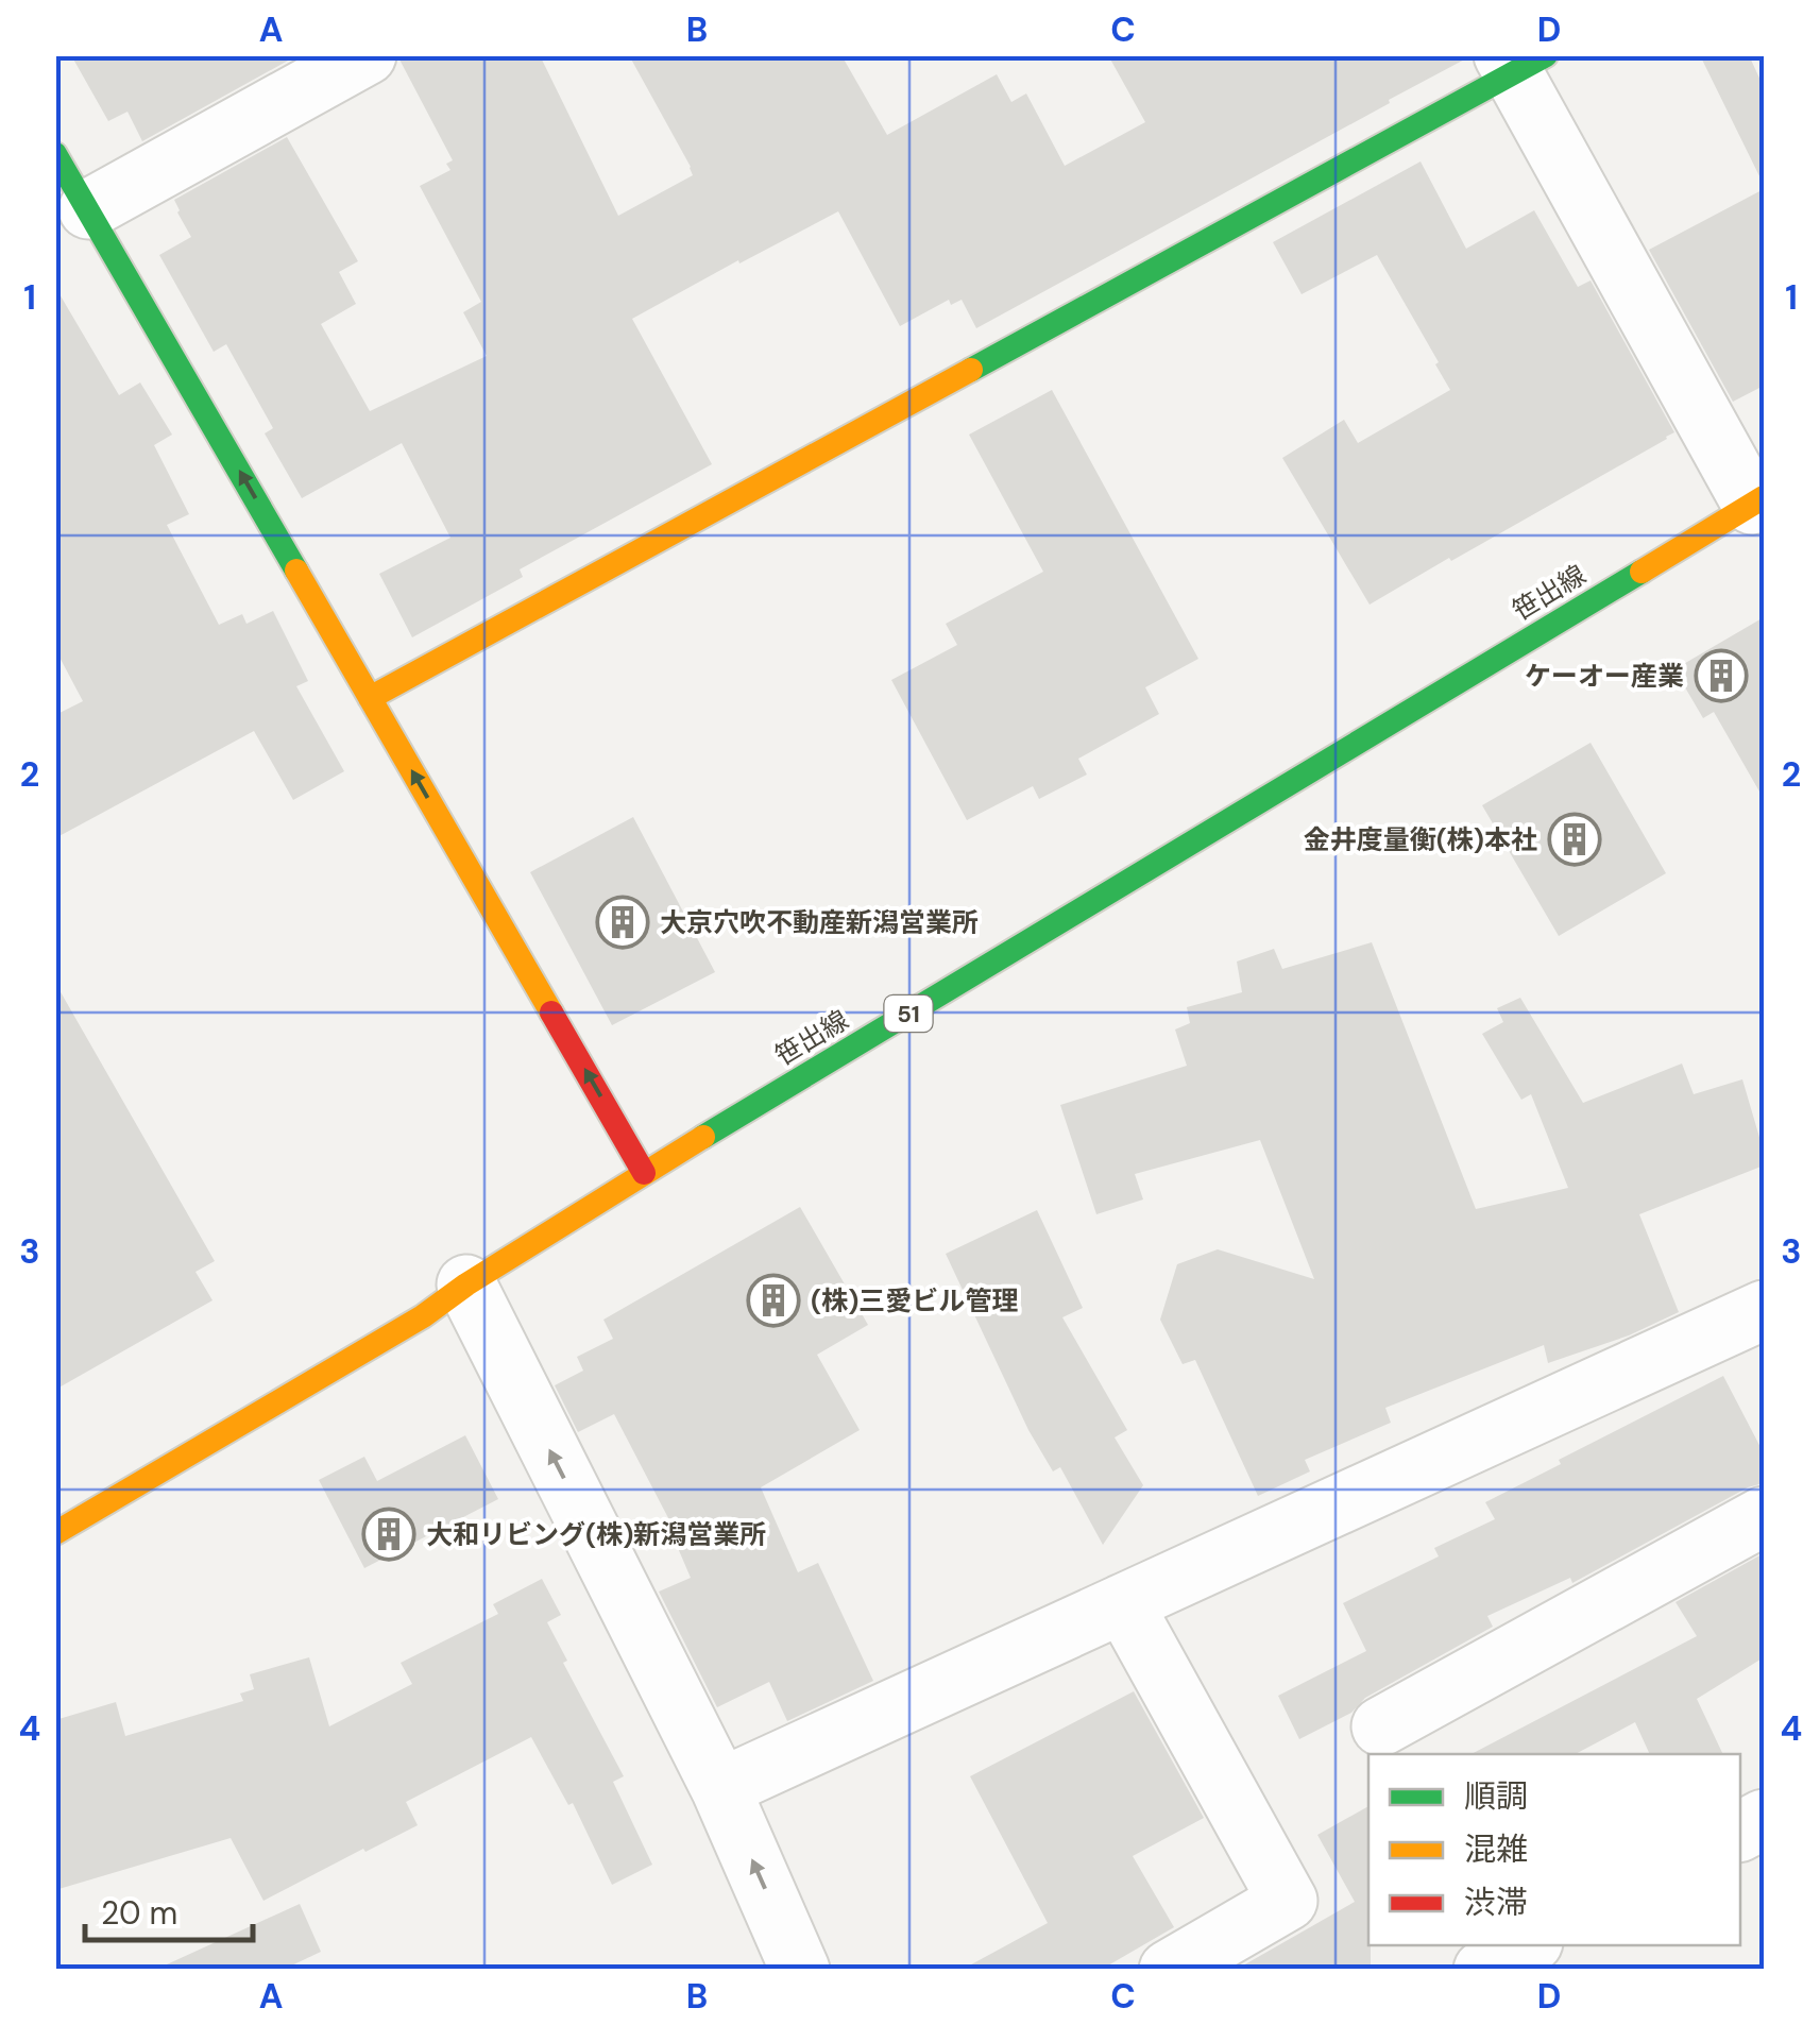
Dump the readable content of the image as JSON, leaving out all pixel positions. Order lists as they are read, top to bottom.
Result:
{
  "streets": {
    "street": ["笹出線", "51"]
  },
  "places": {
    "building": [
      "ケーオー産業",
      "金井度量衡(株)本社",
      "大京穴吹不動産新潟営業所",
      "(株)三愛ビル管理",
      "大和リビング(株)新潟営業所"
    ]
  },
  "legend": ["順調", "混雑", "渋滞"],
  "scale_bar": "20 m",
  "grid": {
    "columns": [
      "A",
      "B",
      "C",
      "D"
    ],
    "rows": [
      "1",
      "2",
      "3",
      "4"
    ]
  }
}
